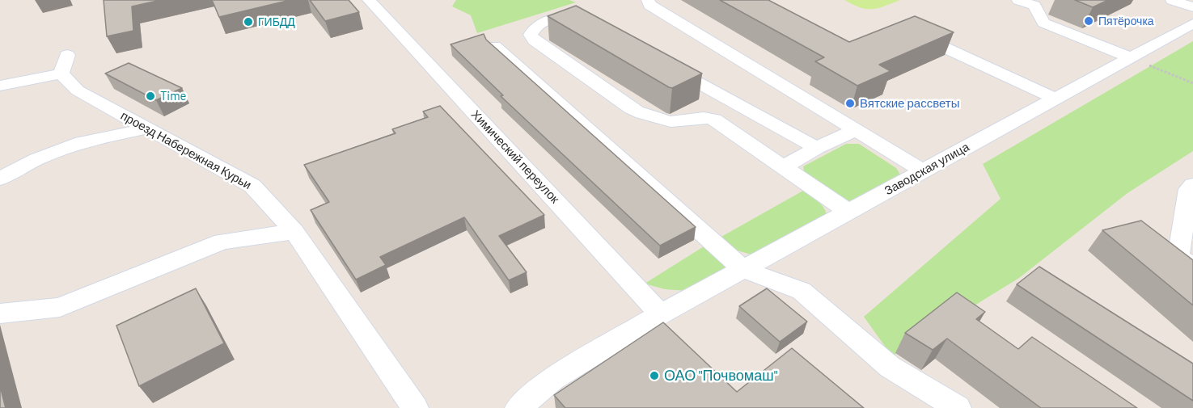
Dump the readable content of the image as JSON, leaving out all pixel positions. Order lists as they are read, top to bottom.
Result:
{
  "streets": {
    "street": ["проезд Набережная Курьи", "Химический переулок", "Заводская улица"]
  },
  "crossings": [
    ["Химический переулок", "Заводская улица"]
  ],
  "places": [
    "Пятёрочка",
    "ГИБДД",
    "Time",
    "Вятские рассветы",
    "ОАО \"Почвомаш\""
  ]
}
